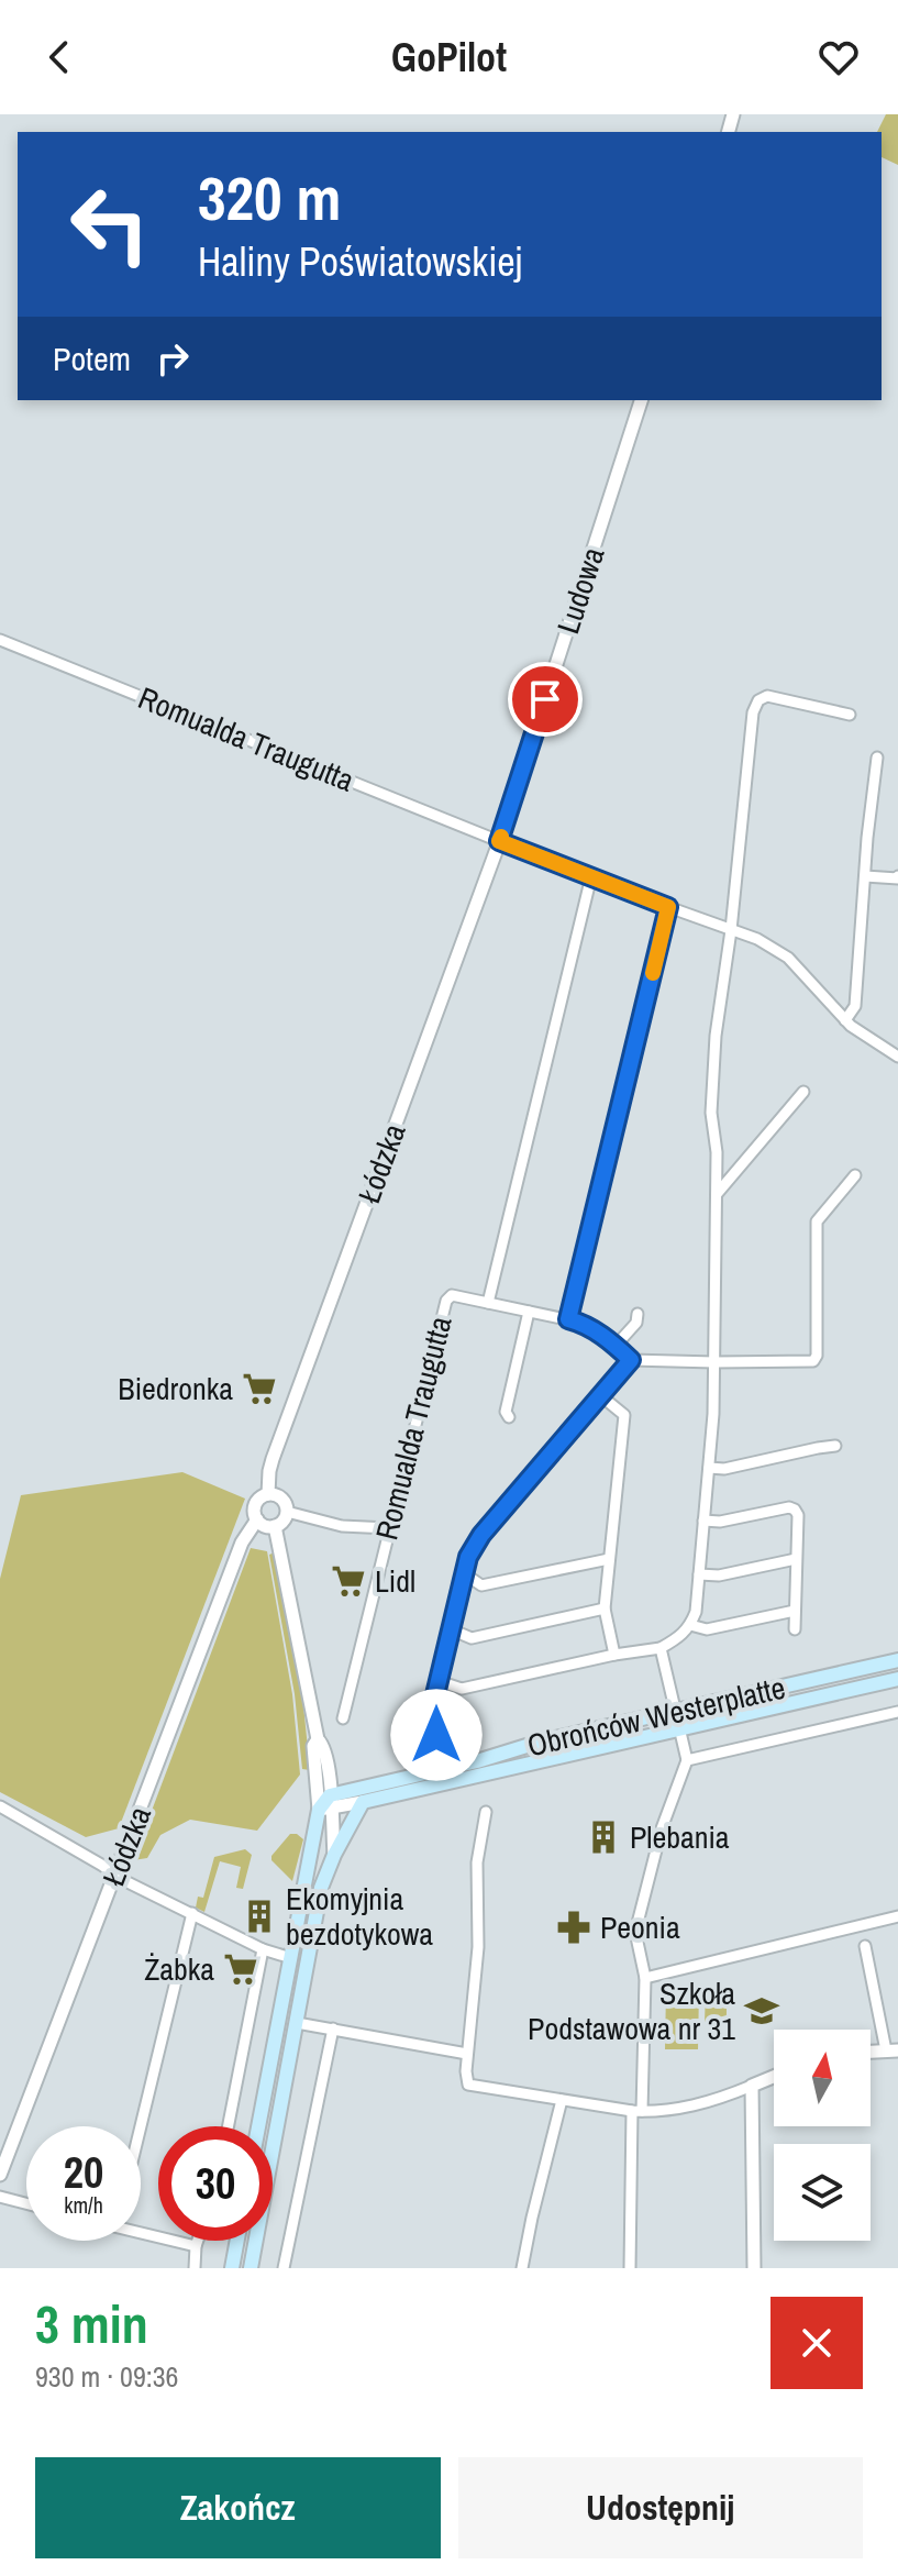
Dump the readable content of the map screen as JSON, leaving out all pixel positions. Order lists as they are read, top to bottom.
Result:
{
  "streets": {
    "main road": ["Obrońców Westerplatte"],
    "street": ["Ludowa", "Romualda Traugutta", "Łódzka"]
  },
  "crossings": [
    ["Ludowa", "Romualda Traugutta"],
    ["Ludowa", "Łódzka"],
    ["Romualda Traugutta", "Łódzka"]
  ],
  "places": {
    "supermarket": ["Biedronka", "Lidl", "Żabka"],
    "building": ["Plebania", "Ekomyjnia bezdotykowa"],
    "pharmacy": ["Peonia"],
    "school or university": ["Szkoła Podstawowa nr 31"]
  },
  "north": "top",
  "page": {
    "header": "GoPilot",
    "turn": ["320 m", "Haliny Poświatowskiej"],
    "then": "Potem",
    "speed": "20 km/h",
    "limit": "30",
    "heading": ["3 min", "930 m · 09:36"],
    "buttons": ["Zakończ", "Udostępnij"]
  }
}
